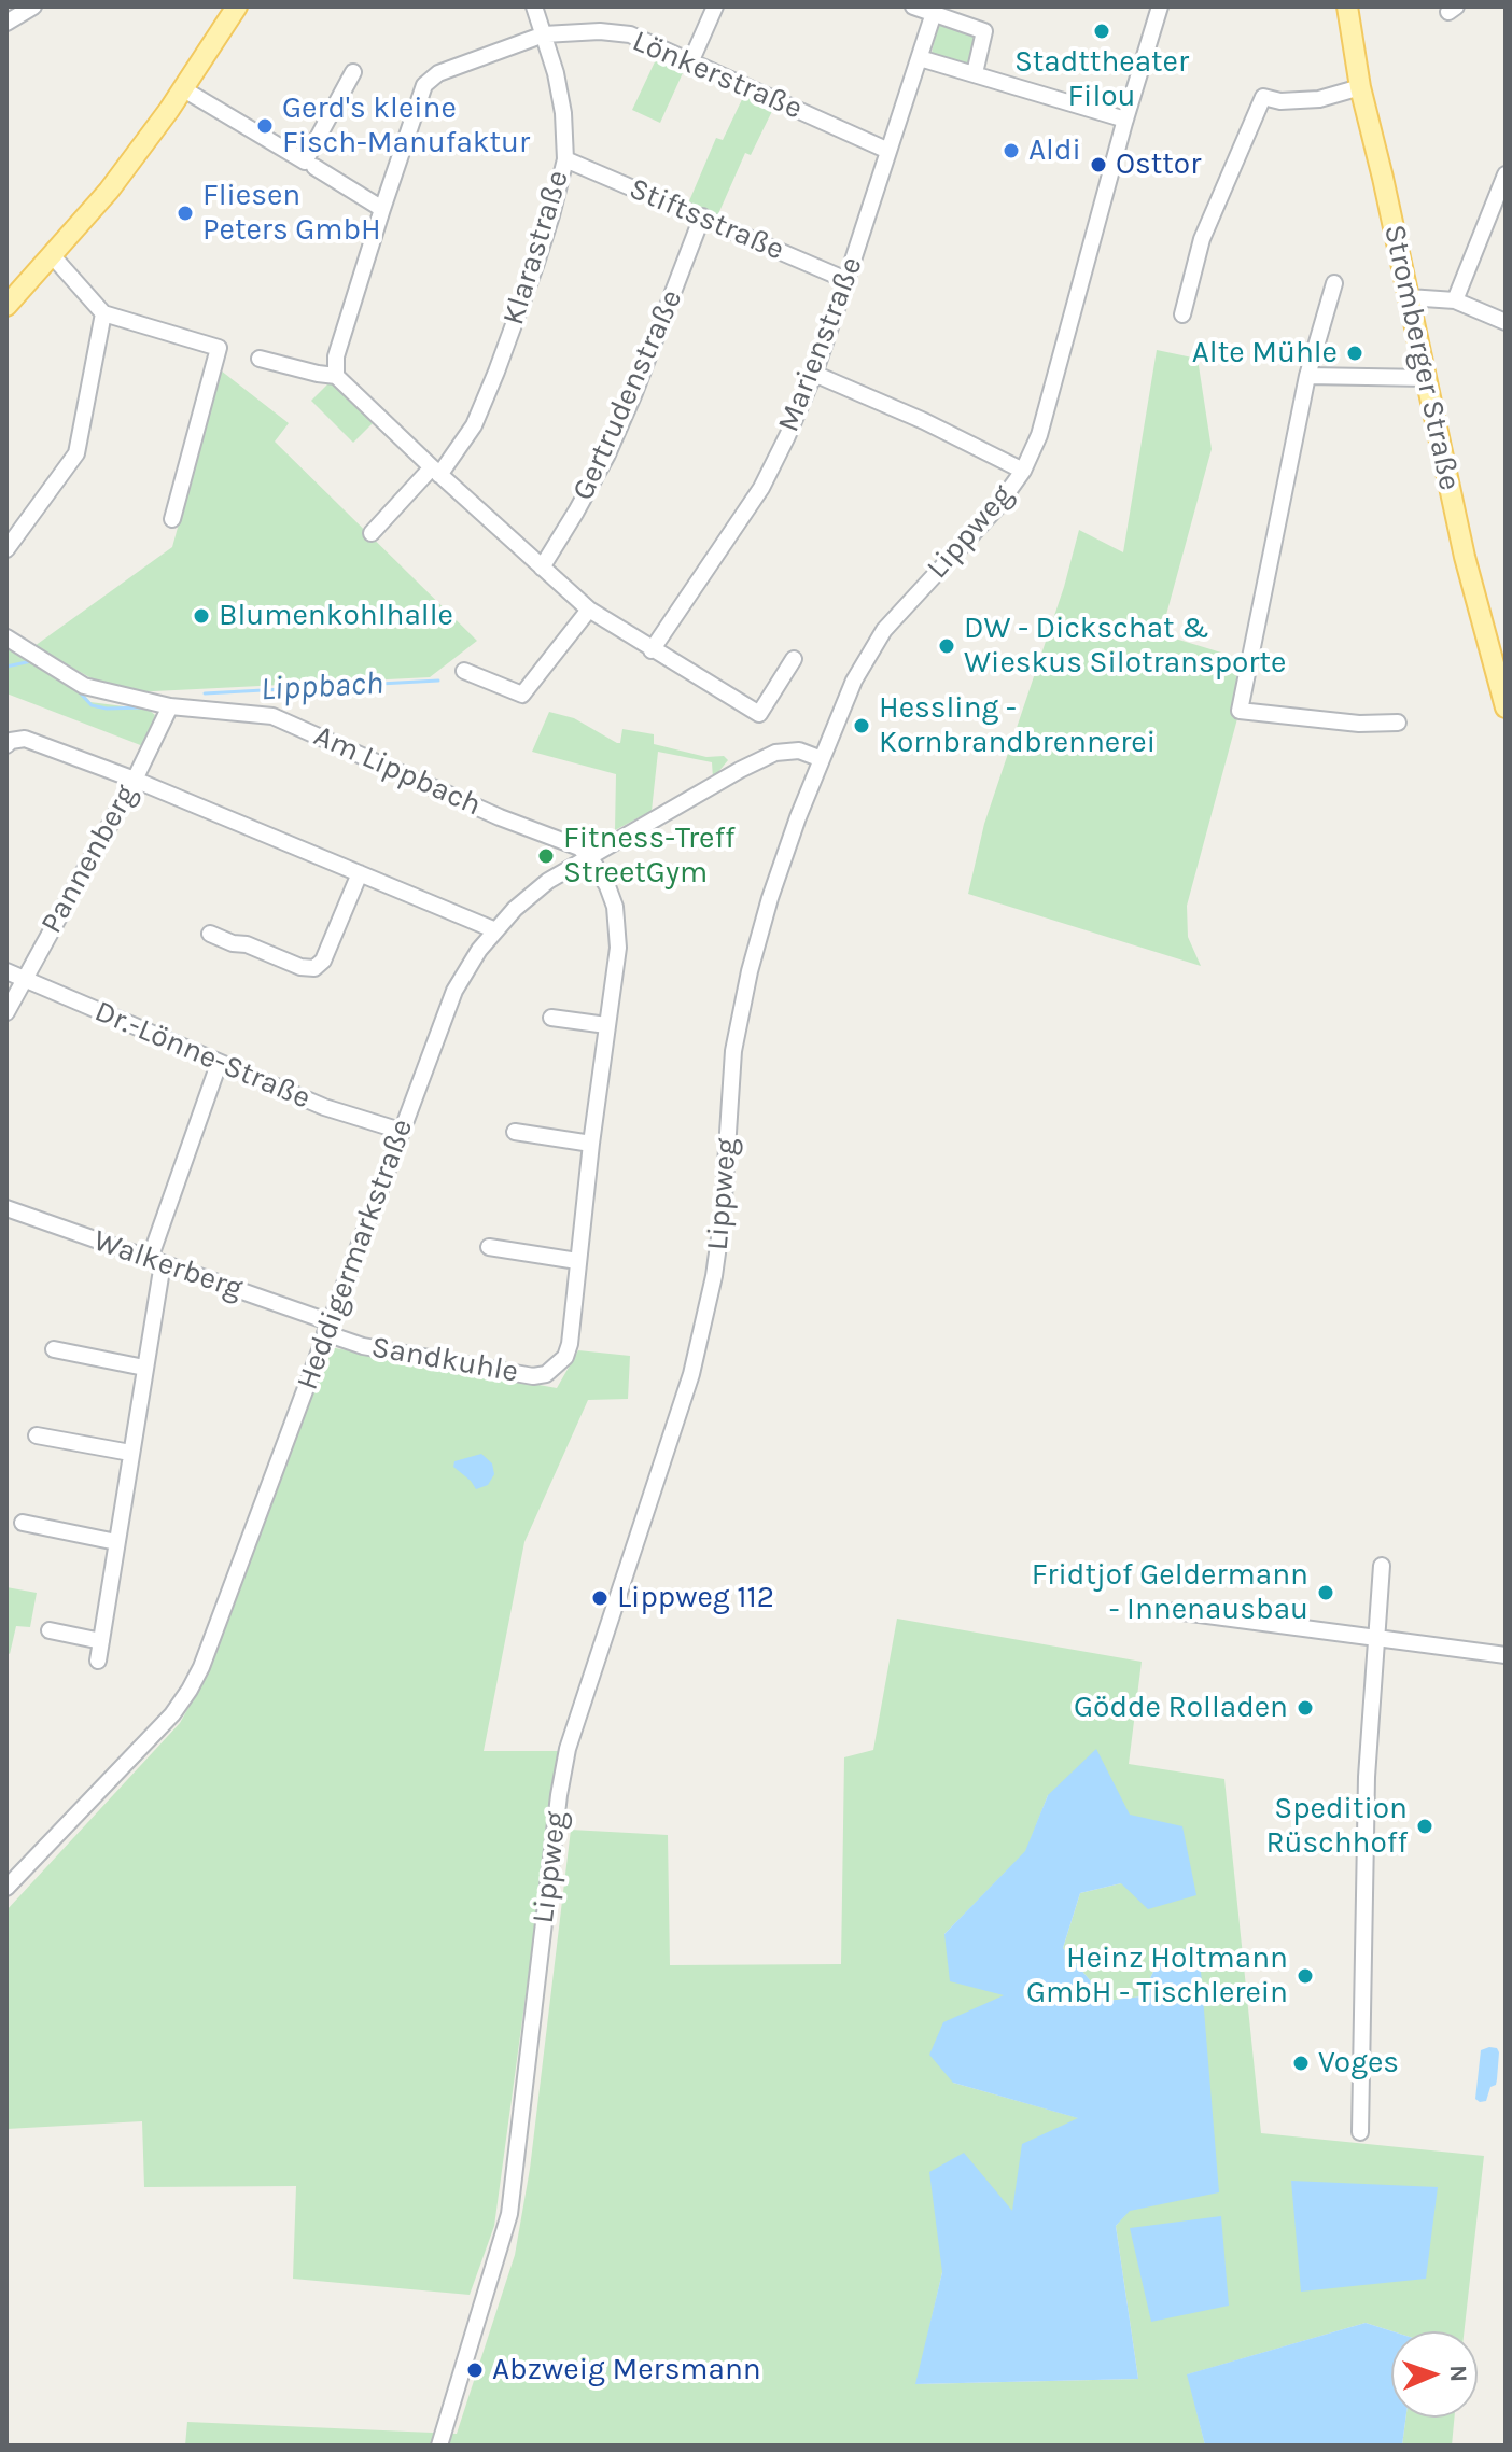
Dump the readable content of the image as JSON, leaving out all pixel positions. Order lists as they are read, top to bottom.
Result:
{
  "streets": {
    "main road": ["Stromberger Straße"],
    "street": [
      "Lönkerstraße",
      "Stiftsstraße",
      "Klarastraße",
      "Marienstraße",
      "Gertrudenstraße",
      "Lippweg",
      "Am Lippbach",
      "Pannenberg",
      "Dr.-Lönne-Straße",
      "Heddigermarkstraße",
      "Walkerberg",
      "Sandkuhle"
    ]
  },
  "crossings": [
    ["Lönkerstraße", "Klarastraße"],
    ["Lönkerstraße", "Marienstraße"],
    ["Stiftsstraße", "Klarastraße"],
    ["Stiftsstraße", "Marienstraße"],
    ["Stiftsstraße", "Gertrudenstraße"],
    ["Lippweg", "Heddigermarkstraße"],
    ["Am Lippbach", "Pannenberg"],
    ["Am Lippbach", "Heddigermarkstraße"],
    ["Am Lippbach", "Sandkuhle"],
    ["Pannenberg", "Dr.-Lönne-Straße"],
    ["Dr.-Lönne-Straße", "Heddigermarkstraße"],
    ["Heddigermarkstraße", "Walkerberg"],
    ["Heddigermarkstraße", "Sandkuhle"],
    ["Walkerberg", "Sandkuhle"]
  ],
  "water": ["Lippbach"],
  "places": [
    "Stadttheater Filou",
    "Gerd's kleine Fisch-Manufaktur",
    "Aldi",
    "Osttor",
    "Fliesen Peters GmbH",
    "Alte Mühle",
    "Blumenkohlhalle",
    "DW - Dickschat & Wieskus Silotransporte",
    "Hessling - Kornbrandbrennerei",
    "Fitness-Treff StreetGym",
    "Fridtjof Geldermann - Innenausbau",
    "Lippweg 112",
    "Gödde Rolladen",
    "Spedition Rüschhoff",
    "Heinz Holtmann GmbH - Tischlerein",
    "Voges",
    "Abzweig Mersmann"
  ],
  "north": "right"
}
